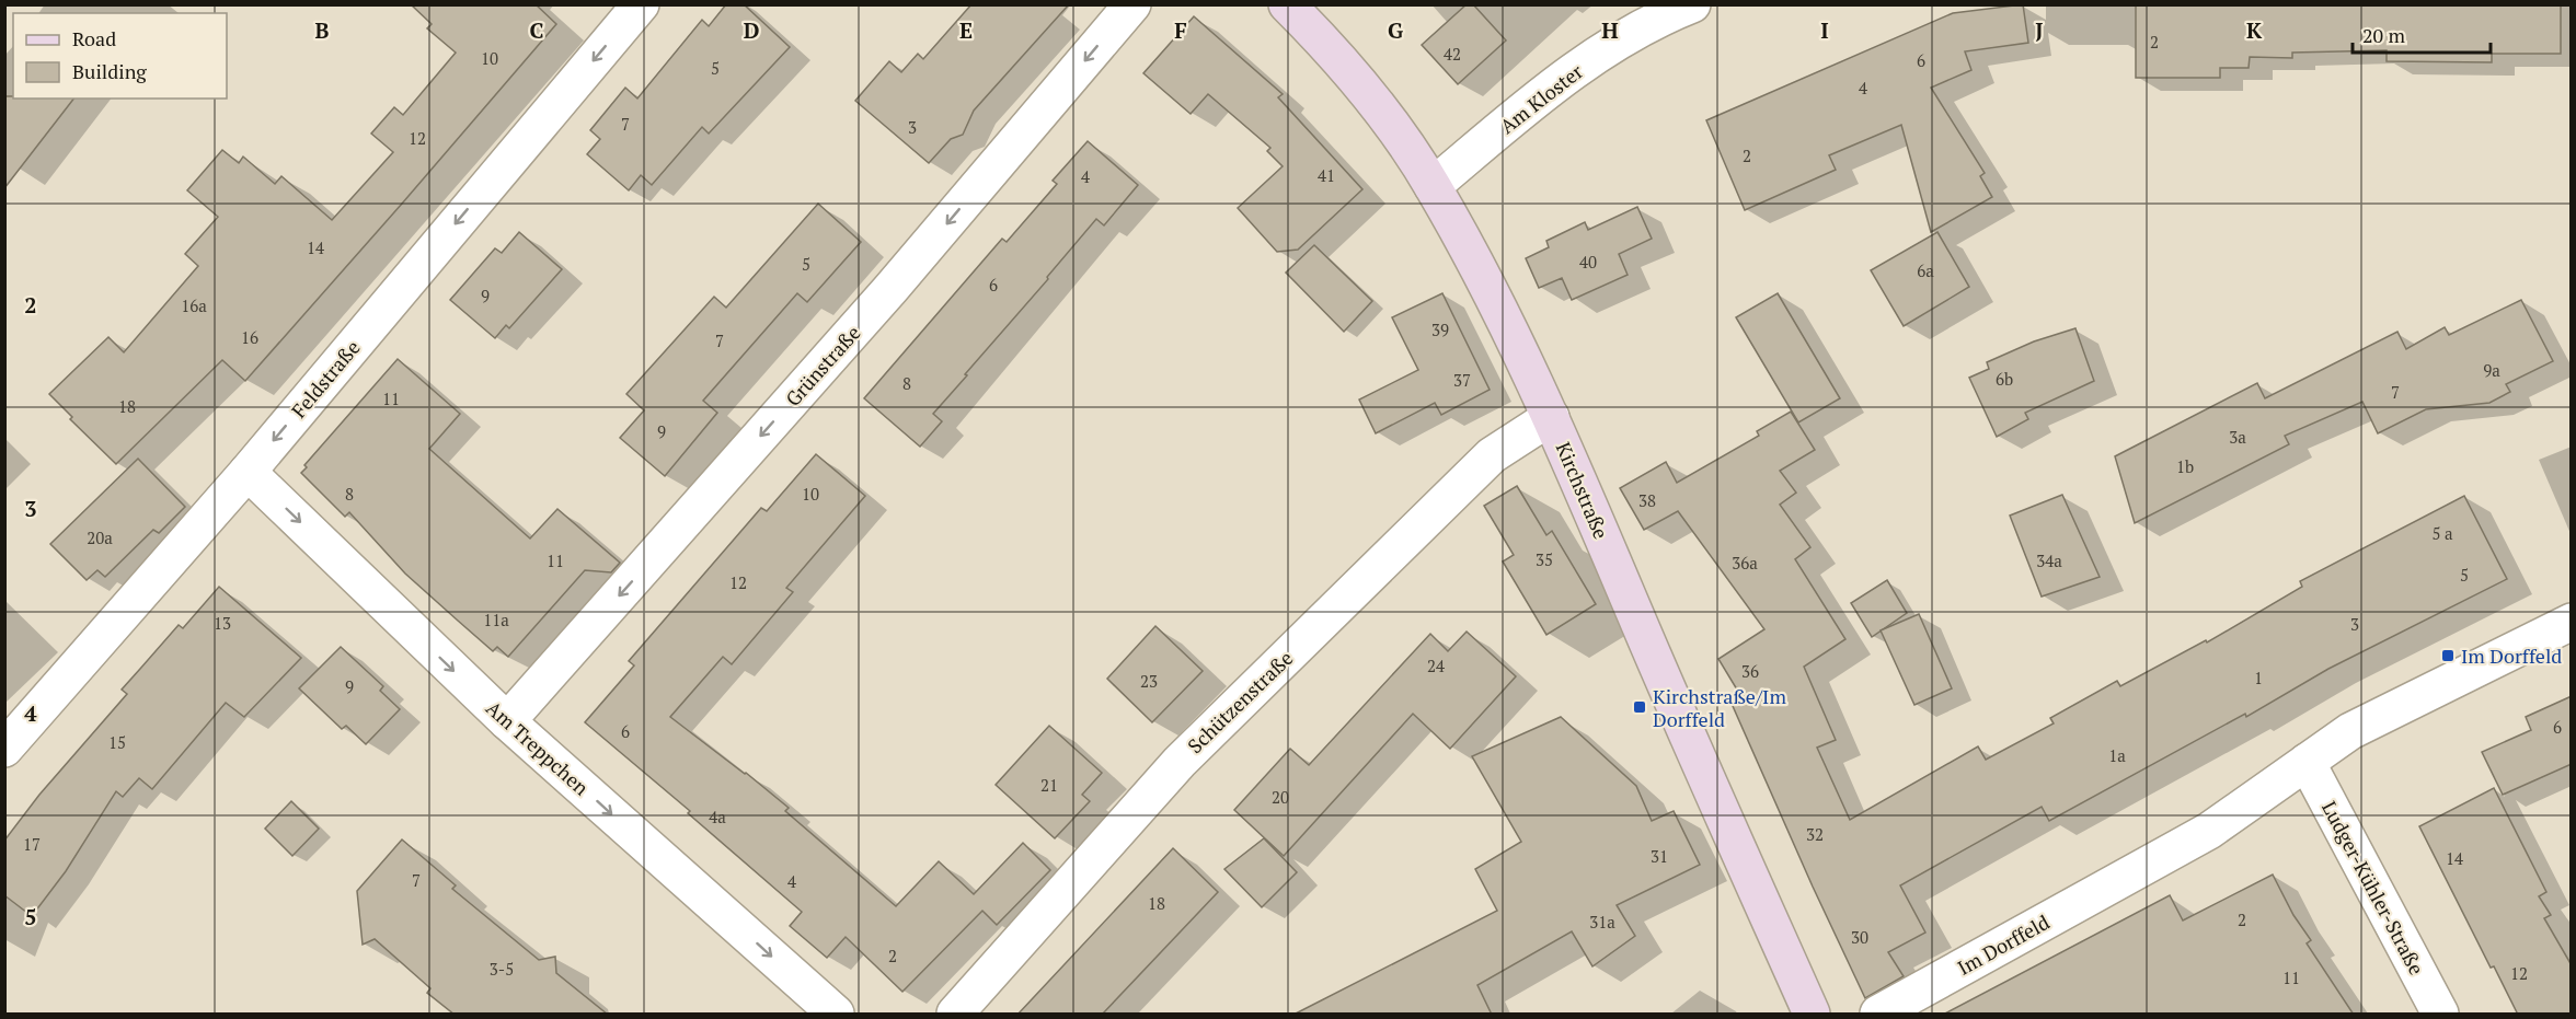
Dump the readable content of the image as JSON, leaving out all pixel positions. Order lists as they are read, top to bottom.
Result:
{
  "streets": {
    "street": [
      "Am Kloster",
      "Grünstraße",
      "Feldstraße",
      "Kirchstraße",
      "Schützenstraße",
      "Am Treppchen",
      "Ludger-Kühler-Straße",
      "Im Dorffeld"
    ]
  },
  "crossings": [
    ["Am Kloster", "Kirchstraße"],
    ["Grünstraße", "Am Treppchen"],
    ["Feldstraße", "Am Treppchen"],
    ["Kirchstraße", "Schützenstraße"],
    ["Ludger-Kühler-Straße", "Im Dorffeld"]
  ],
  "one_way": ["Grünstraße", "Feldstraße", "Am Treppchen"],
  "places": {
    "transit": ["Im Dorffeld", "Kirchstraße/Im Dorffeld"]
  },
  "house_numbers": [
    "2",
    "42",
    "10",
    "6",
    "5",
    "4",
    "7",
    "3",
    "12",
    "2",
    "41",
    "4",
    "14",
    "40",
    "5",
    "6a",
    "6",
    "9",
    "16a",
    "39",
    "16",
    "7",
    "9a",
    "6b",
    "37",
    "8",
    "7",
    "11",
    "18",
    "9",
    "3a",
    "1b",
    "8",
    "10",
    "38",
    "5 a",
    "20a",
    "35",
    "11",
    "34a",
    "36a",
    "5",
    "12",
    "11a",
    "13",
    "3",
    "24",
    "36",
    "1",
    "23",
    "9",
    "6",
    "6",
    "15",
    "1a",
    "21",
    "20",
    "4a",
    "32",
    "17",
    "31",
    "14",
    "7",
    "4",
    "18",
    "2",
    "31a",
    "30",
    "2",
    "3-5",
    "12",
    "11"
  ],
  "legend": ["Road", "Building"],
  "scale_bar": "20 m",
  "grid": {
    "columns": [
      "B",
      "C",
      "D",
      "E",
      "F",
      "G",
      "H",
      "I",
      "J",
      "K"
    ],
    "rows": [
      "2",
      "3",
      "4",
      "5"
    ]
  }
}
